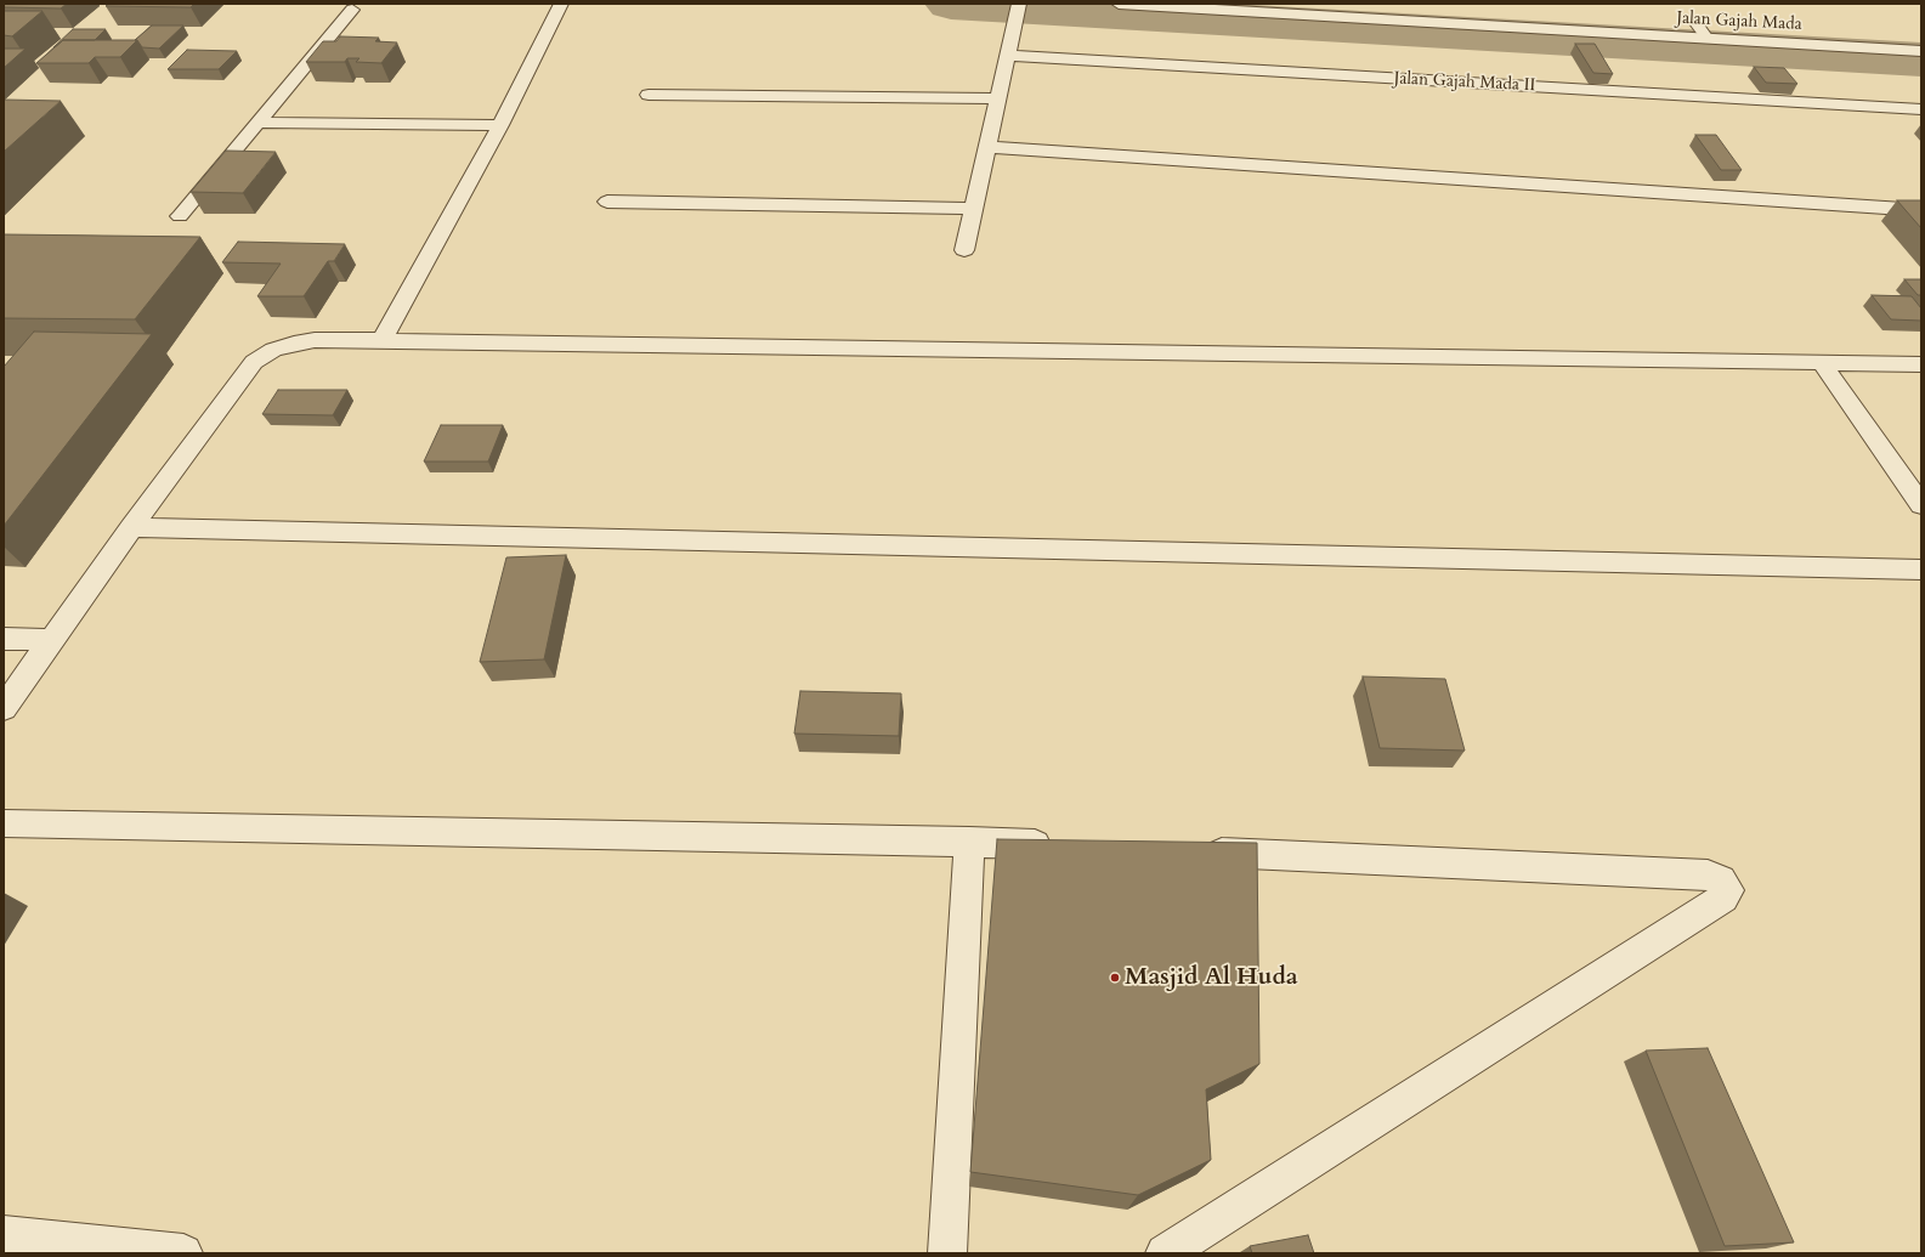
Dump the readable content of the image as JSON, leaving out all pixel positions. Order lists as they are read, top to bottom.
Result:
{
  "streets": {
    "street": ["Jalan Gajah Mada", "Jalan Gajah Mada II"]
  },
  "places": ["Masjid Al Huda"]
}
